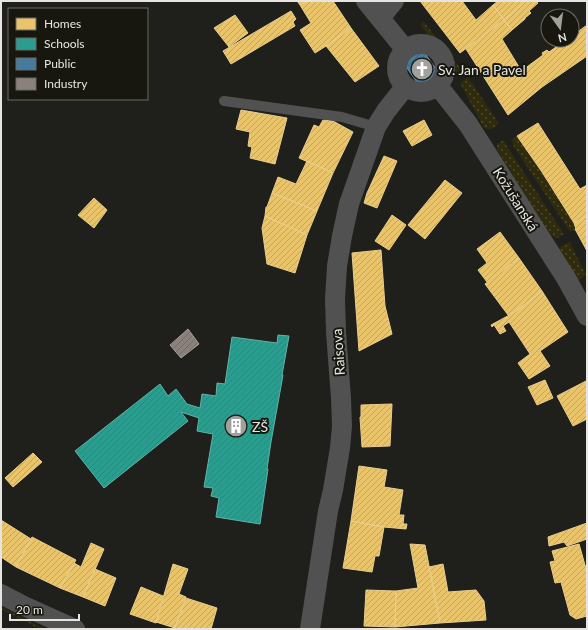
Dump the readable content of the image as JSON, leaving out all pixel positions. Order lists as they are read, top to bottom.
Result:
{
  "streets": {
    "street": ["Kožušanská", "Raisova"]
  },
  "crossings": [
    ["Kožušanská", "Raisova"]
  ],
  "places": {
    "church": ["Sv. Jan a Pavel"],
    "building": ["ZŠ"]
  },
  "legend": [
    "Homes",
    "Schools",
    "Public",
    "Industry"
  ],
  "scale_bar": "20 m",
  "north": "bottom"
}
